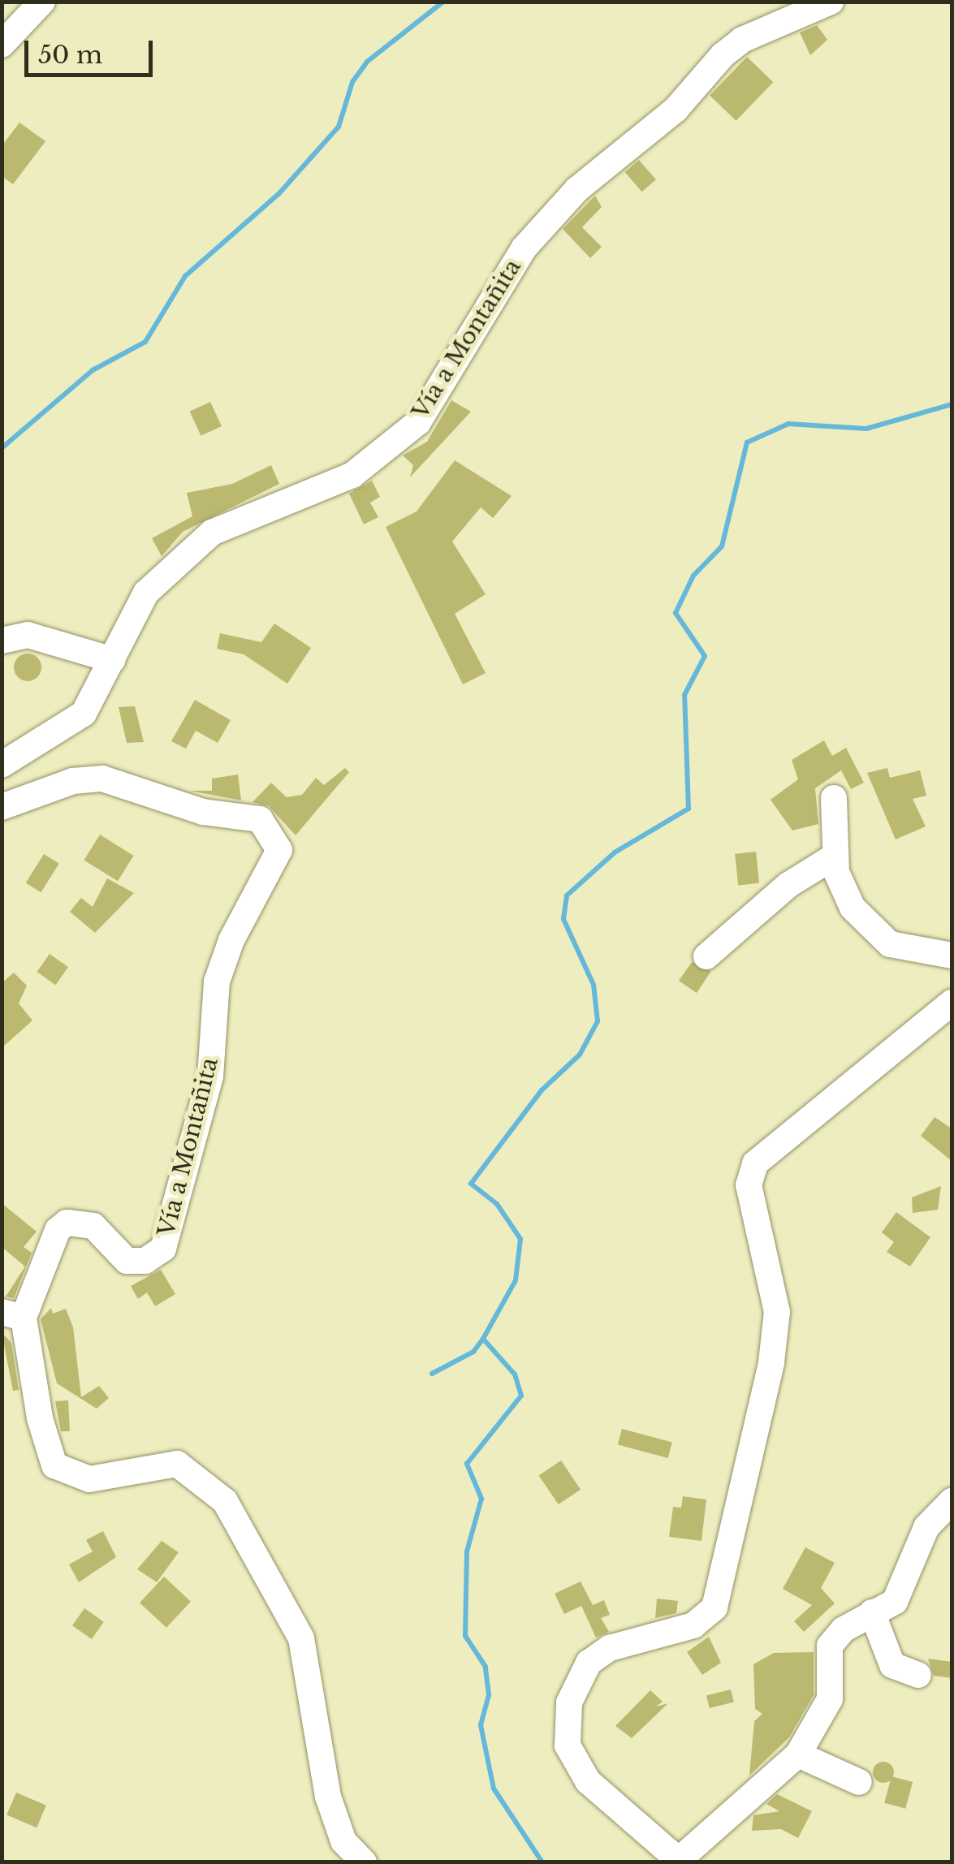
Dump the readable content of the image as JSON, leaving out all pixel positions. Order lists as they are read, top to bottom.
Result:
{
  "streets": {
    "street": ["Vía a Montañita"]
  },
  "scale_bar": "50 m"
}
